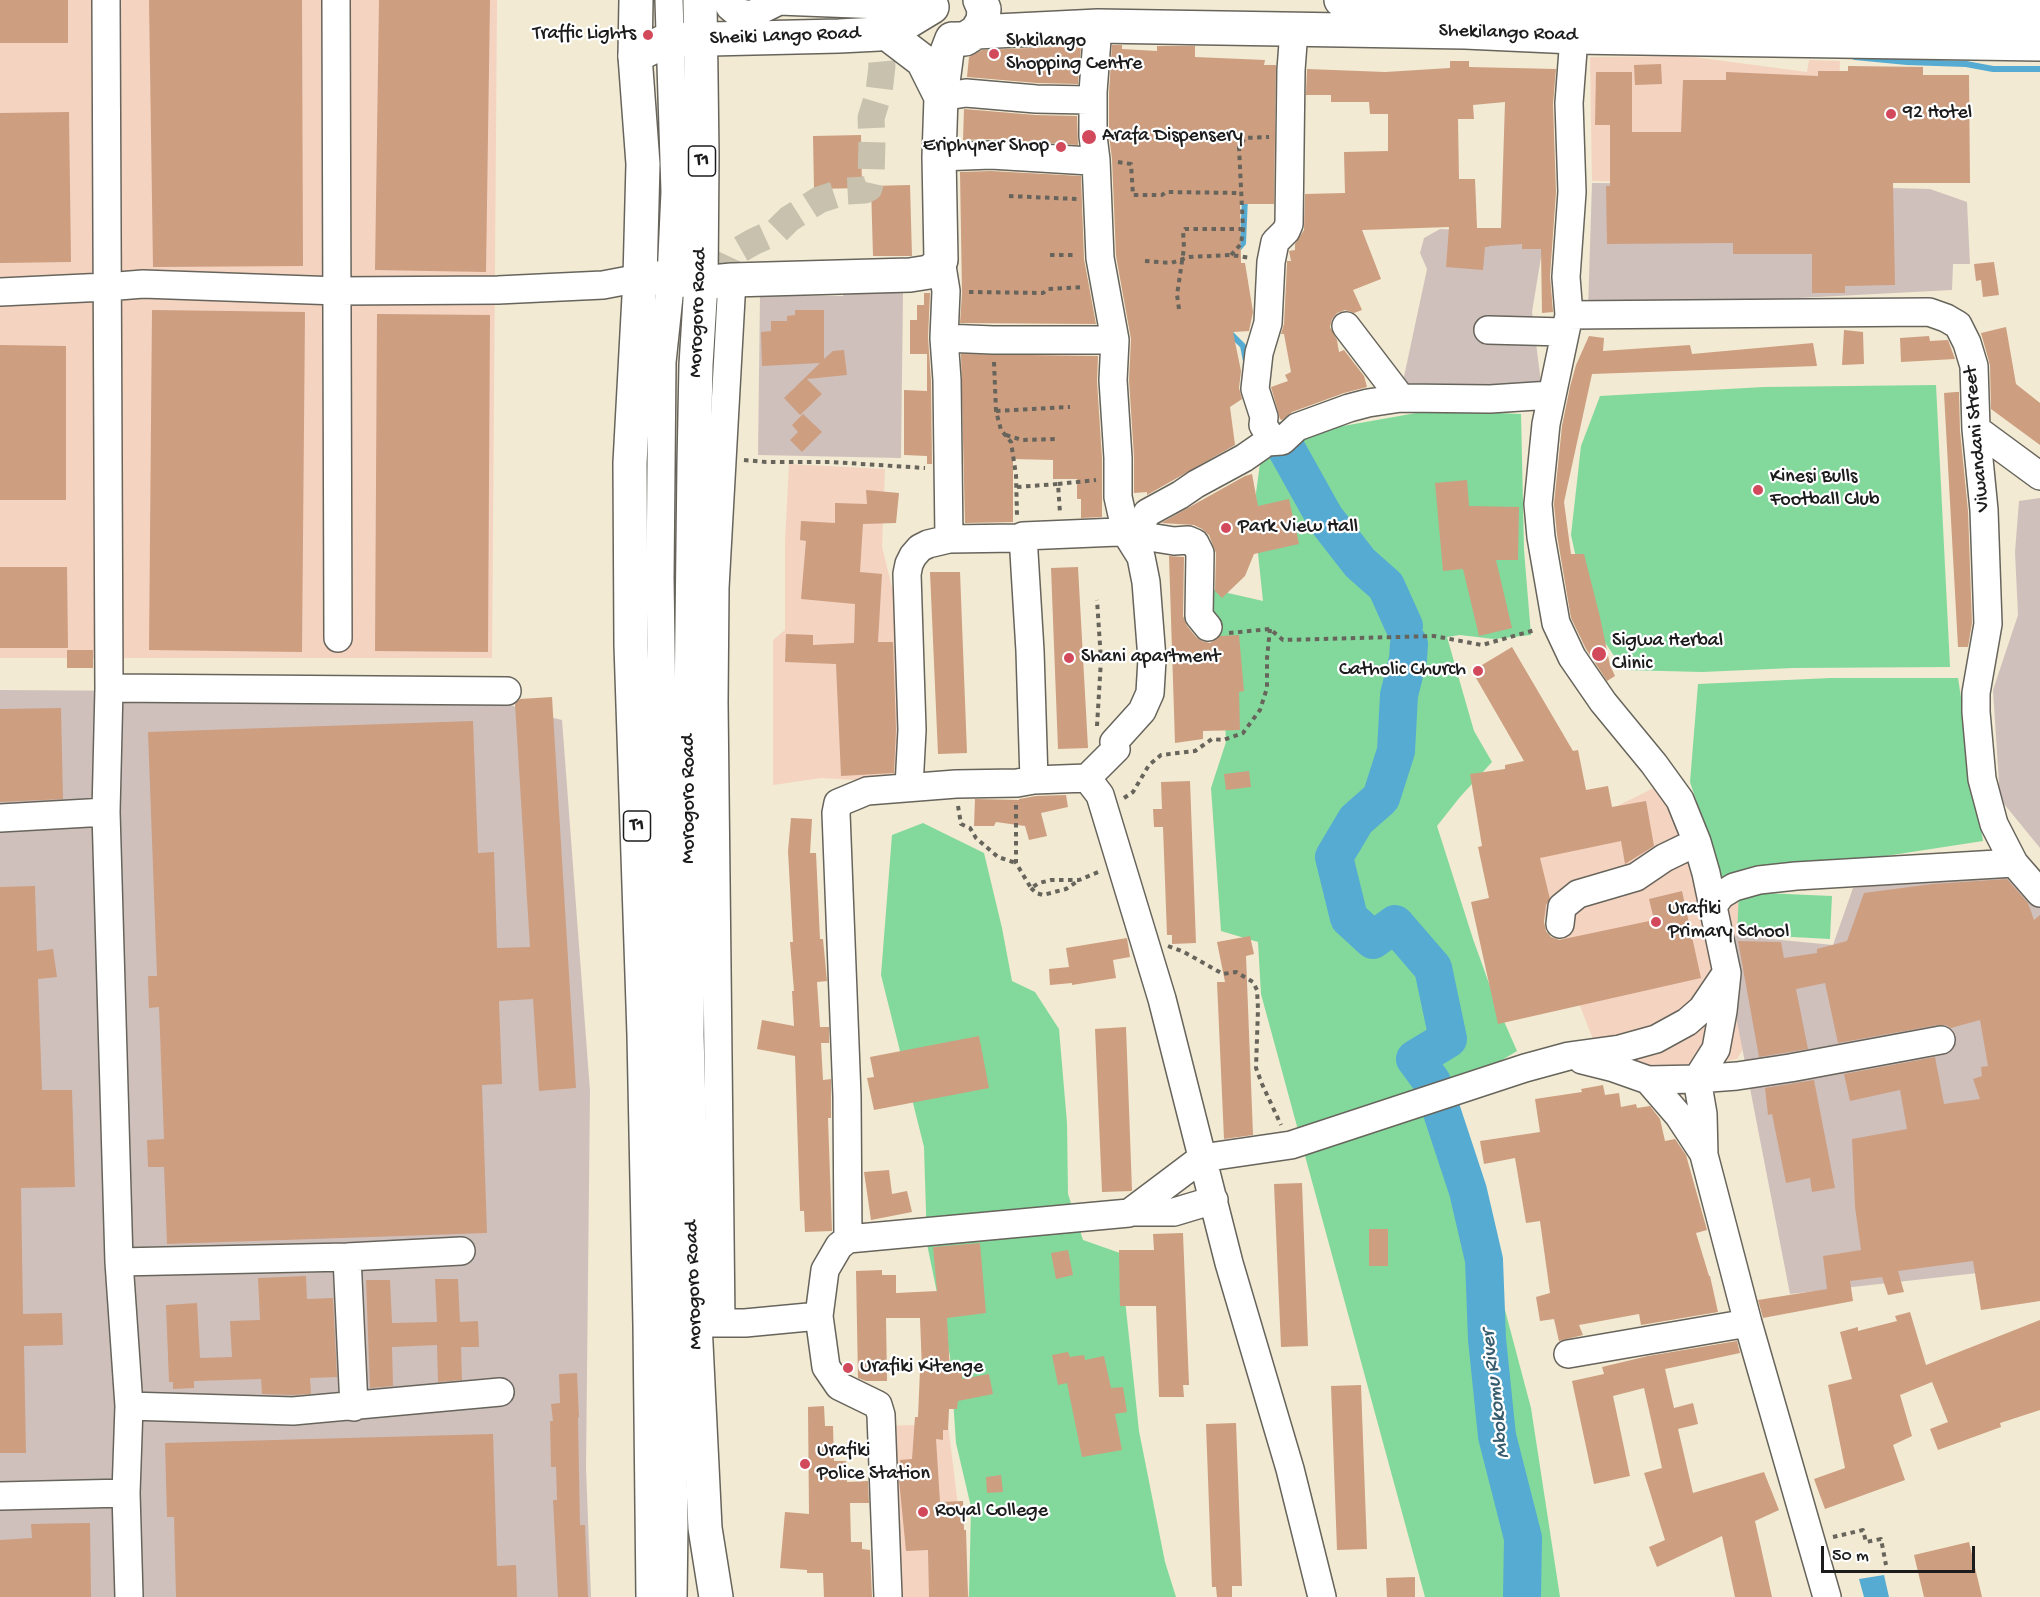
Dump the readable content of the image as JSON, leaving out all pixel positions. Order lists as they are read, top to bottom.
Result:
{
  "streets": {
    "main road": [
      "Shekilango Road",
      "Sheiki Lango Road",
      "T1",
      "Morogoro Road"
    ],
    "street": ["Viwandani Street"]
  },
  "crossings": [
    ["Sheiki Lango Road", "Morogoro Road"]
  ],
  "water": ["Mbokomu River"],
  "places": [
    "Traffic Lights",
    "Shkilango Shopping Centre",
    "92 Hotel",
    "Arafa Dispensery",
    "Eriphyner Shop",
    "Kinesi Bulls Football Club",
    "Park View Hall",
    "Sigwa Herbal Clinic",
    "Shani apartment",
    "Catholic Church",
    "Urafiki Primary School",
    "Urafiki Kitenge",
    "Urafiki Police Station",
    "Royal College"
  ],
  "scale_bar": "50 m"
}
